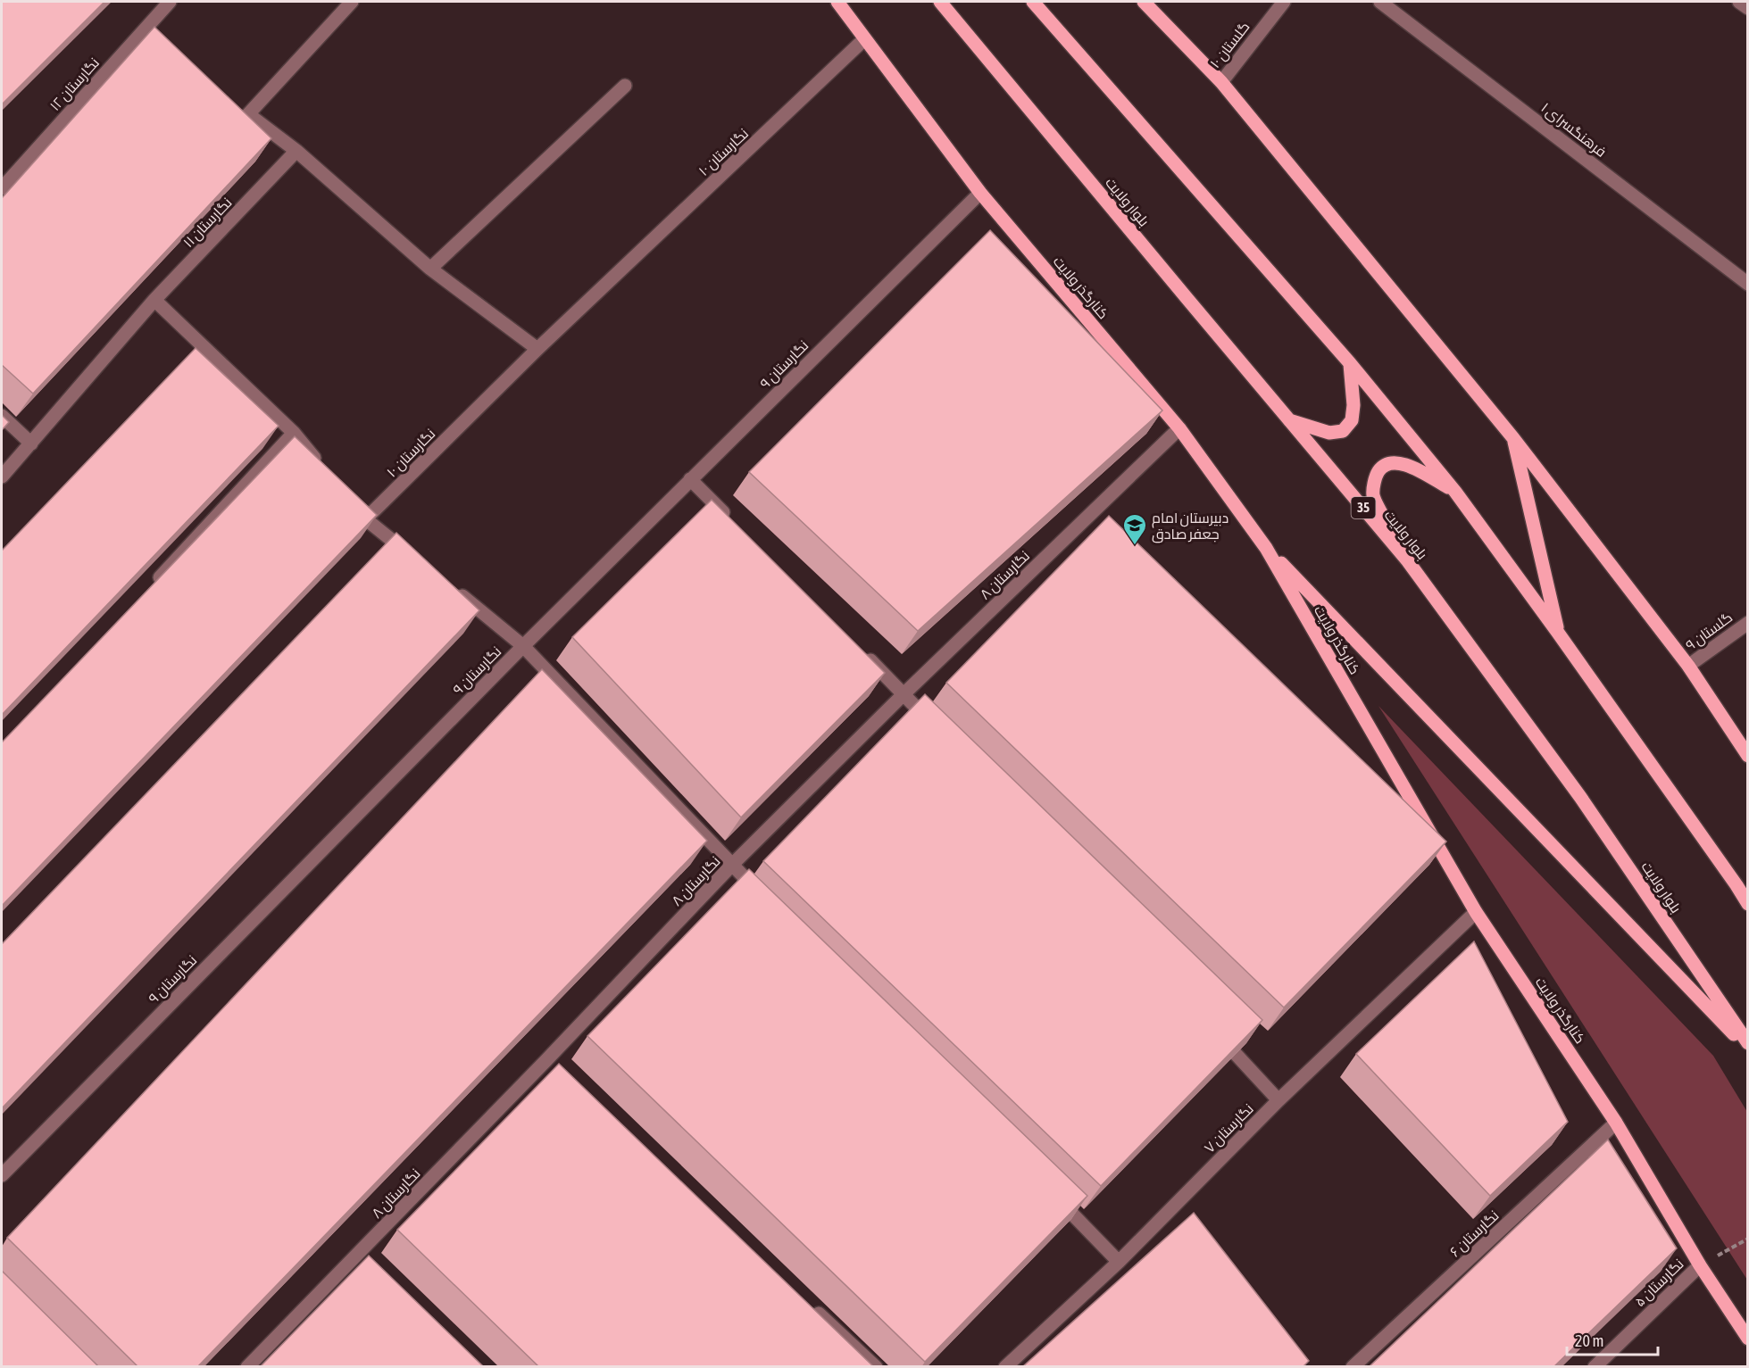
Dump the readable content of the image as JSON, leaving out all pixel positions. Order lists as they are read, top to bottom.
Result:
{
  "streets": {
    "main road": ["بلوار ولایت", "کنارگذر ولایت", "35"],
    "street": [
      "گلستان ۱۰",
      "نگارستان ۱۲",
      "فرهنگسرای ۱",
      "نگارستان ۱۰",
      "نگارستان ۱۱",
      "نگارستان ۹",
      "نگارستان ۸",
      "گلستان ۹",
      "نگارستان ۷",
      "نگارستان ۶",
      "نگارستان ۵"
    ]
  },
  "crossings": [
    ["نگارستان ۱۰", "کنارگذر ولایت"],
    ["کنارگذر ولایت", "نگارستان ۹"],
    ["کنارگذر ولایت", "نگارستان ۸"],
    ["کنارگذر ولایت", "نگارستان ۷"],
    ["کنارگذر ولایت", "نگارستان ۶"],
    ["کنارگذر ولایت", "نگارستان ۵"]
  ],
  "places": {
    "school or university": ["دبیرستان امام جعفر صادق"]
  },
  "scale_bar": "20 m"
}
